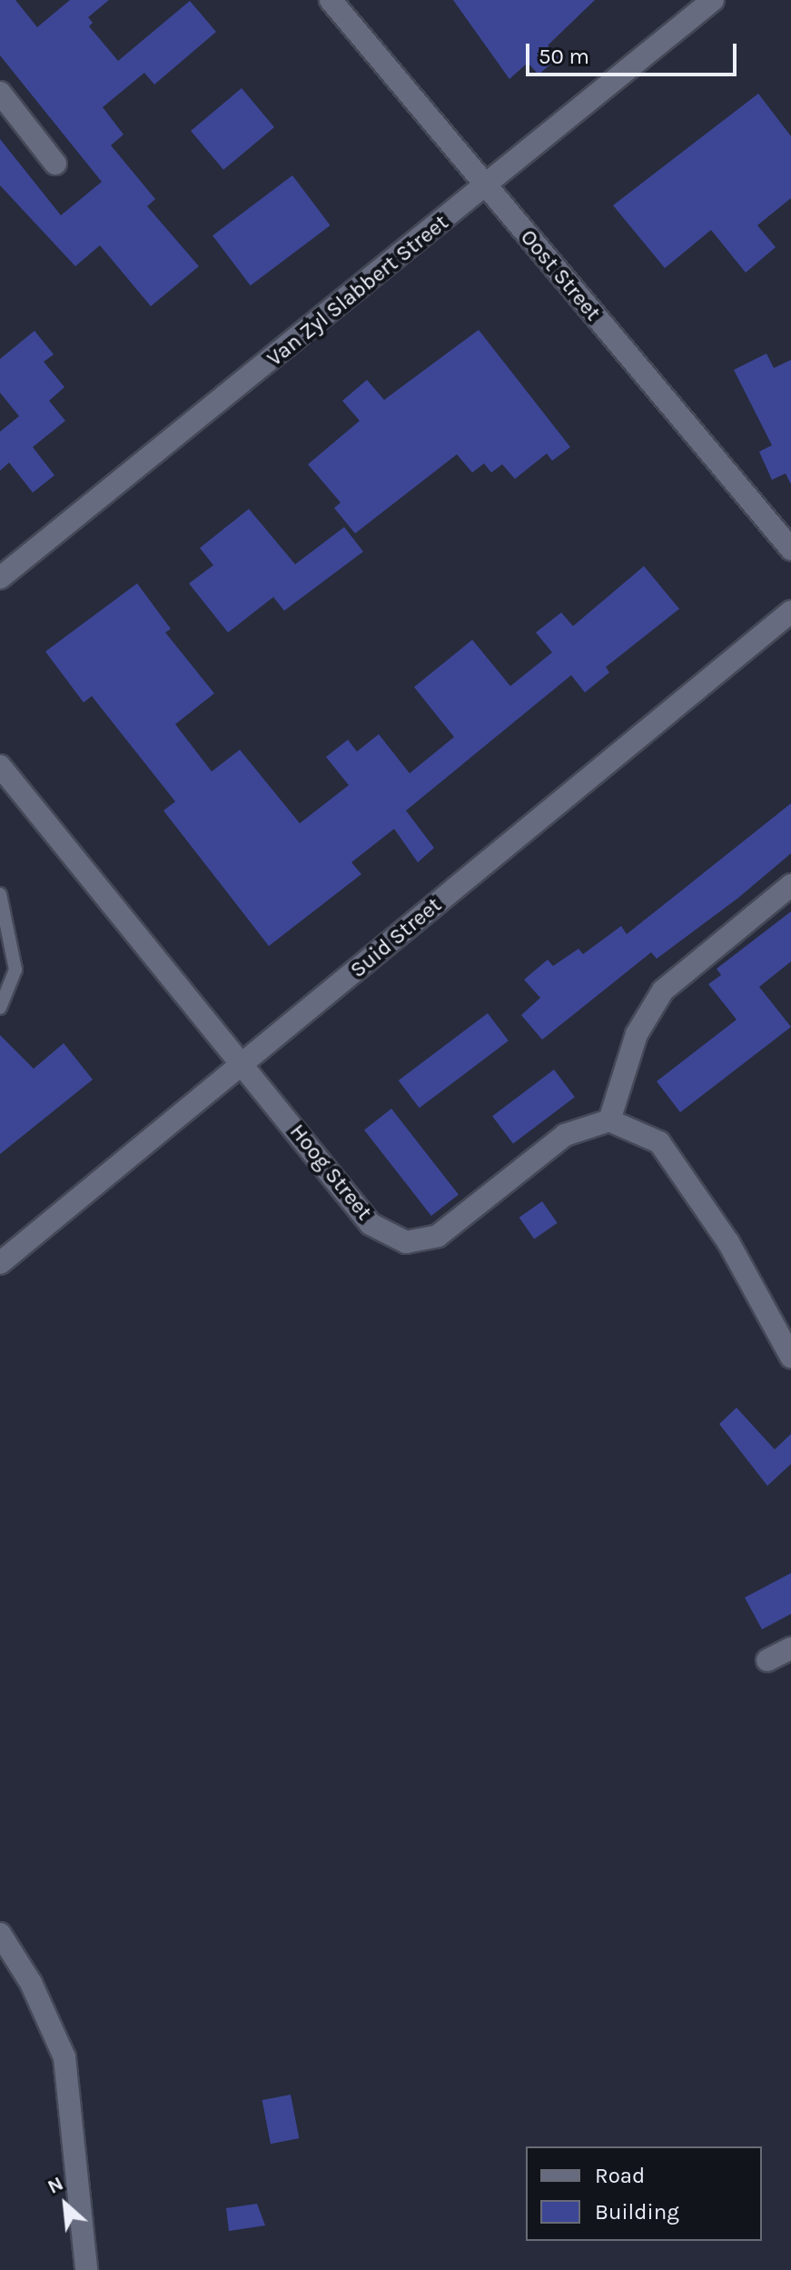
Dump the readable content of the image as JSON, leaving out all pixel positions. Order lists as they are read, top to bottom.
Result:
{
  "streets": {
    "street": [
      "Oost Street",
      "Van Zyl Slabbert Street",
      "Suid Street",
      "Hoog Street"
    ]
  },
  "crossings": [
    ["Oost Street", "Van Zyl Slabbert Street"],
    ["Suid Street", "Hoog Street"]
  ],
  "legend": ["Road", "Building"],
  "scale_bar": "50 m",
  "north": "top left"
}
